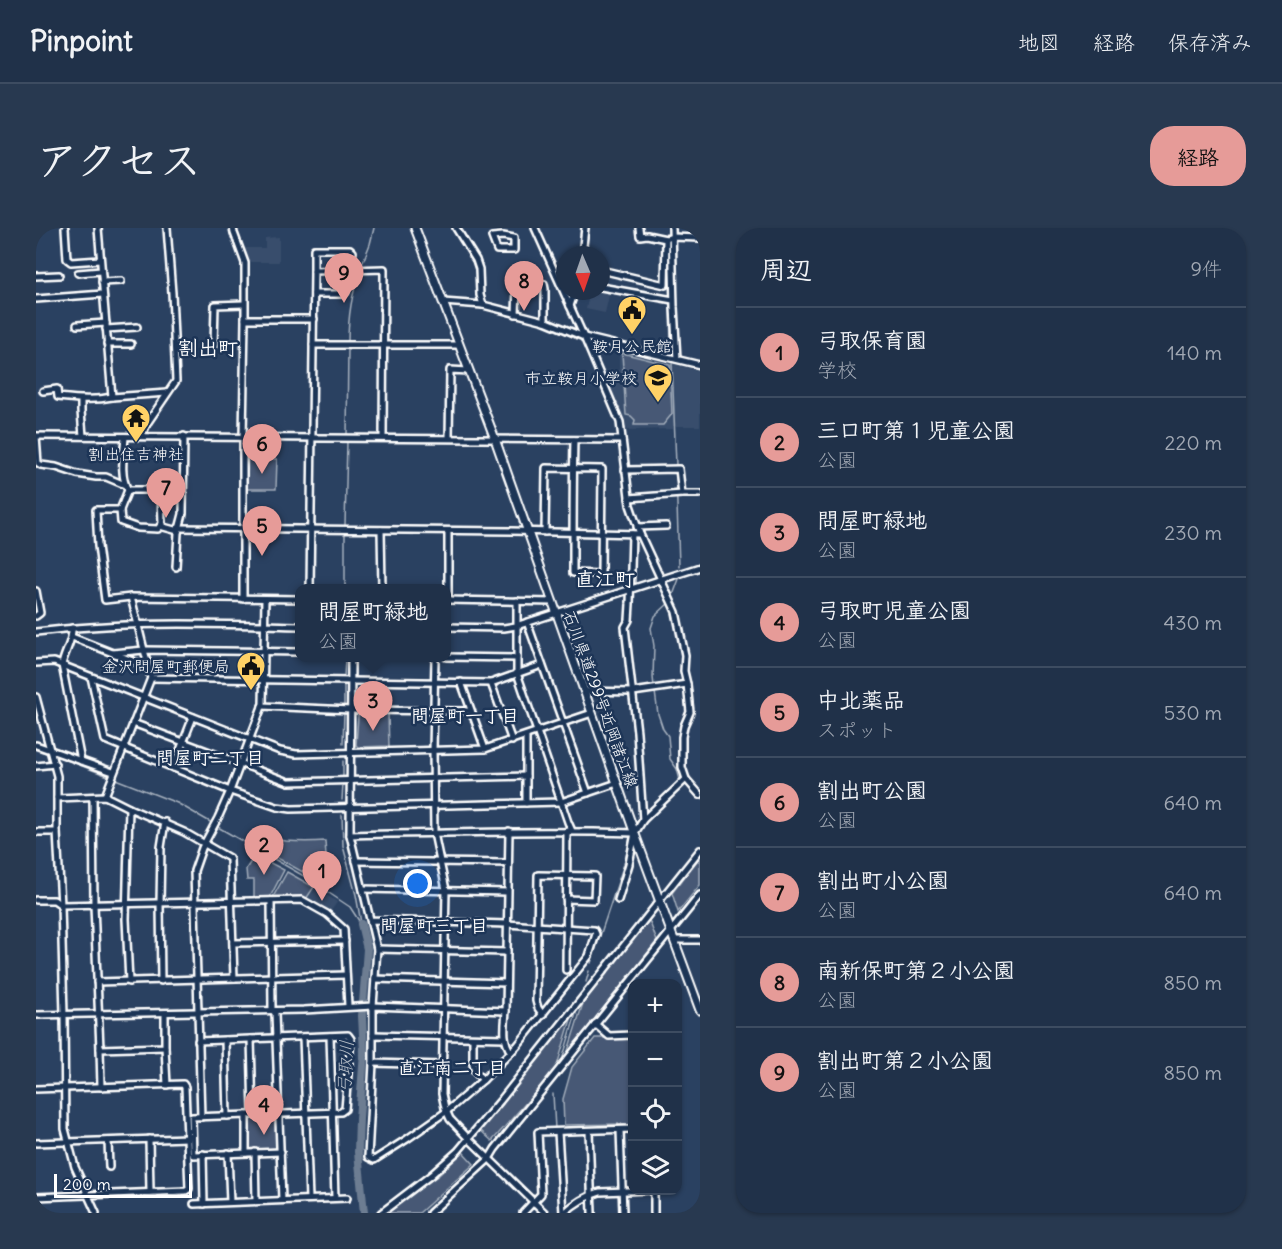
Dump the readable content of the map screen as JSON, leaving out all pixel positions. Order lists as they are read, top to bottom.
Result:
{
  "streets": {
    "main road": ["石川県道299号近岡諸江線"]
  },
  "districts": [
    "割出町",
    "直江町",
    "問屋町一丁目",
    "問屋町二丁目",
    "問屋町三丁目",
    "直江南二丁目"
  ],
  "water": ["弓取川"],
  "places": {
    "public building": ["鞍月公民館", "金沢問屋町郵便局"],
    "school or university": ["市立鞍月小学校"],
    "temple": ["割出住吉神社"]
  },
  "scale_bar": "200 m",
  "north": "bottom",
  "page": {
    "header": "Pinpoint",
    "nav": ["地図", "経路", "保存済み"],
    "title": "アクセス",
    "buttons": "経路",
    "heading": ["周辺", "9件"],
    "pins": [
      "9",
      "8",
      "6",
      "7",
      "5",
      "3",
      "2",
      "1",
      "4"
    ],
    "list": [
      {
        "mark": "1",
        "name": "弓取保育園",
        "note": "学校",
        "value": "140 m"
      },
      {
        "mark": "2",
        "name": "三口町第１児童公園",
        "note": "公園",
        "value": "220 m"
      },
      {
        "mark": "3",
        "name": "問屋町緑地",
        "note": "公園",
        "value": "230 m"
      },
      {
        "mark": "4",
        "name": "弓取町児童公園",
        "note": "公園",
        "value": "430 m"
      },
      {
        "mark": "5",
        "name": "中北薬品",
        "note": "スポット",
        "value": "530 m"
      },
      {
        "mark": "6",
        "name": "割出町公園",
        "note": "公園",
        "value": "640 m"
      },
      {
        "mark": "7",
        "name": "割出町小公園",
        "note": "公園",
        "value": "640 m"
      },
      {
        "mark": "8",
        "name": "南新保町第２小公園",
        "note": "公園",
        "value": "850 m"
      },
      {
        "mark": "9",
        "name": "割出町第２小公園",
        "note": "公園",
        "value": "850 m"
      }
    ],
    "popup": ["問屋町緑地", "公園"],
    "map_buttons": ["+", "−"],
    "scale": "200 m"
  }
}
